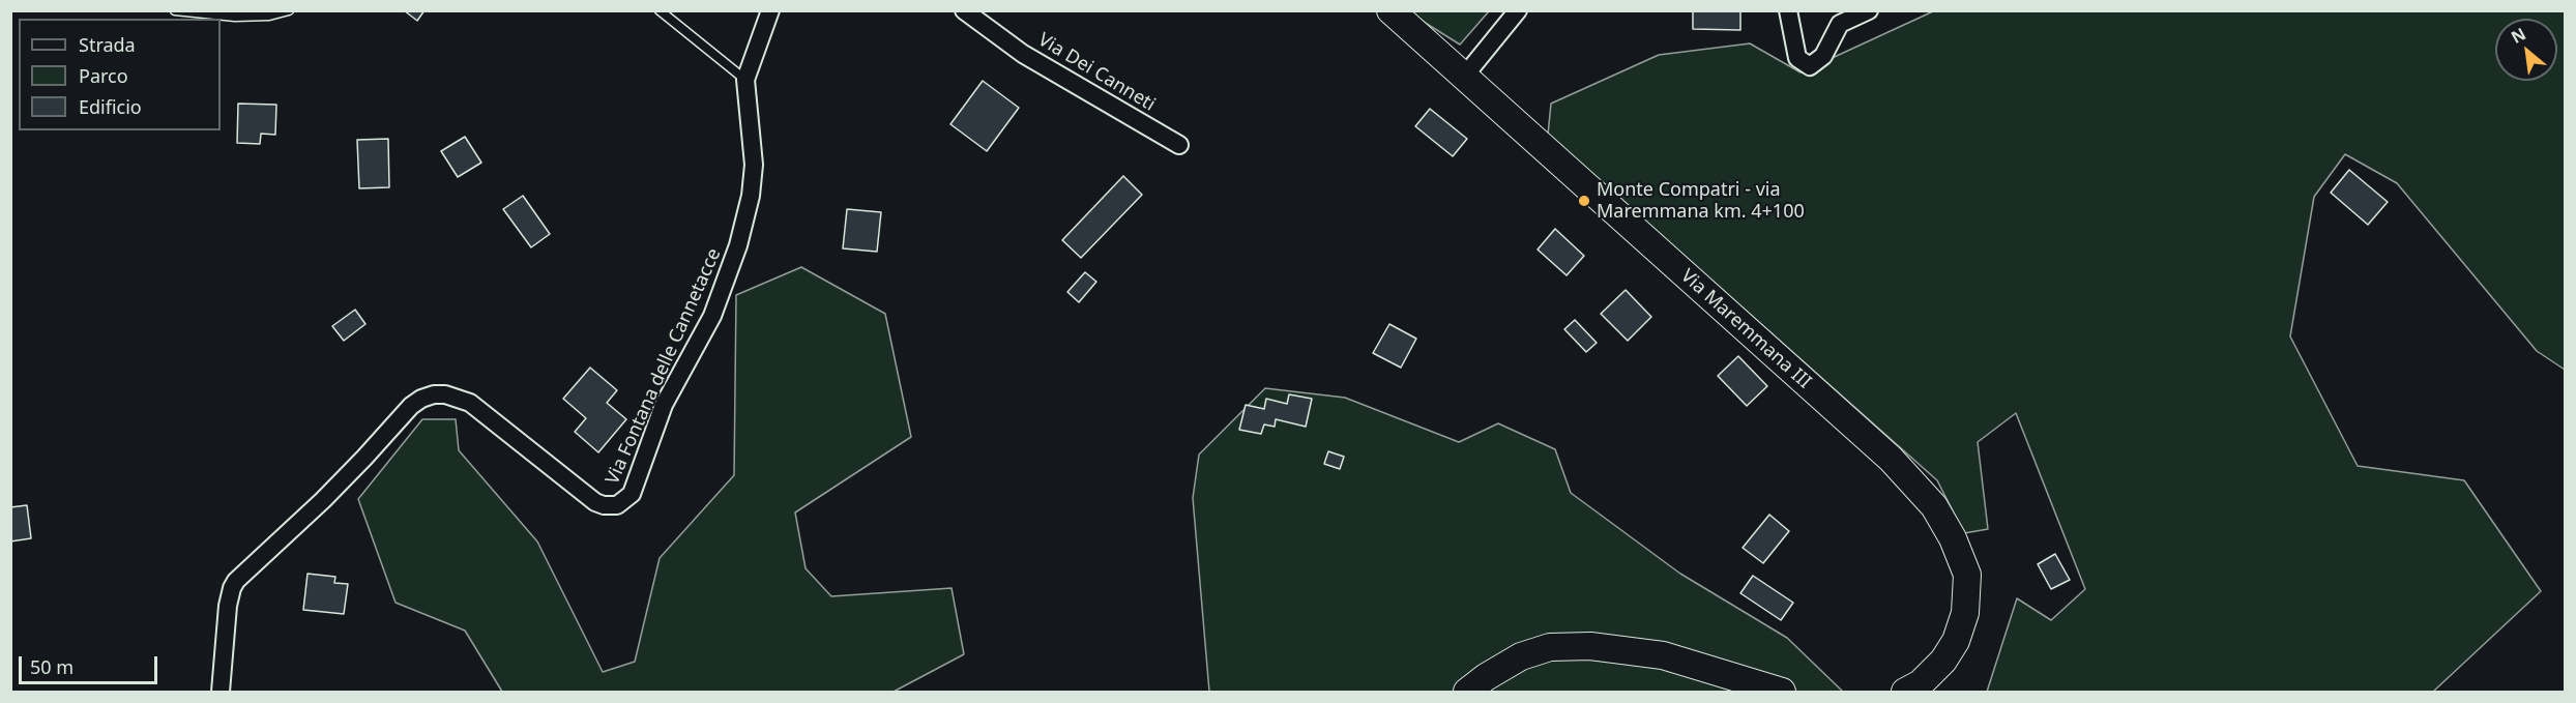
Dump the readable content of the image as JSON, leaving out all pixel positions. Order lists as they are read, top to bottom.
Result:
{
  "streets": {
    "main road": ["Via Maremmana III"],
    "street": ["Via Dei Canneti", "Via Fontana delle Cannetacce"]
  },
  "places": ["Monte Compatri - via Maremmana km. 4+100"],
  "legend": ["Strada", "Parco", "Edificio"],
  "scale_bar": "50 m",
  "north": "top left"
}
